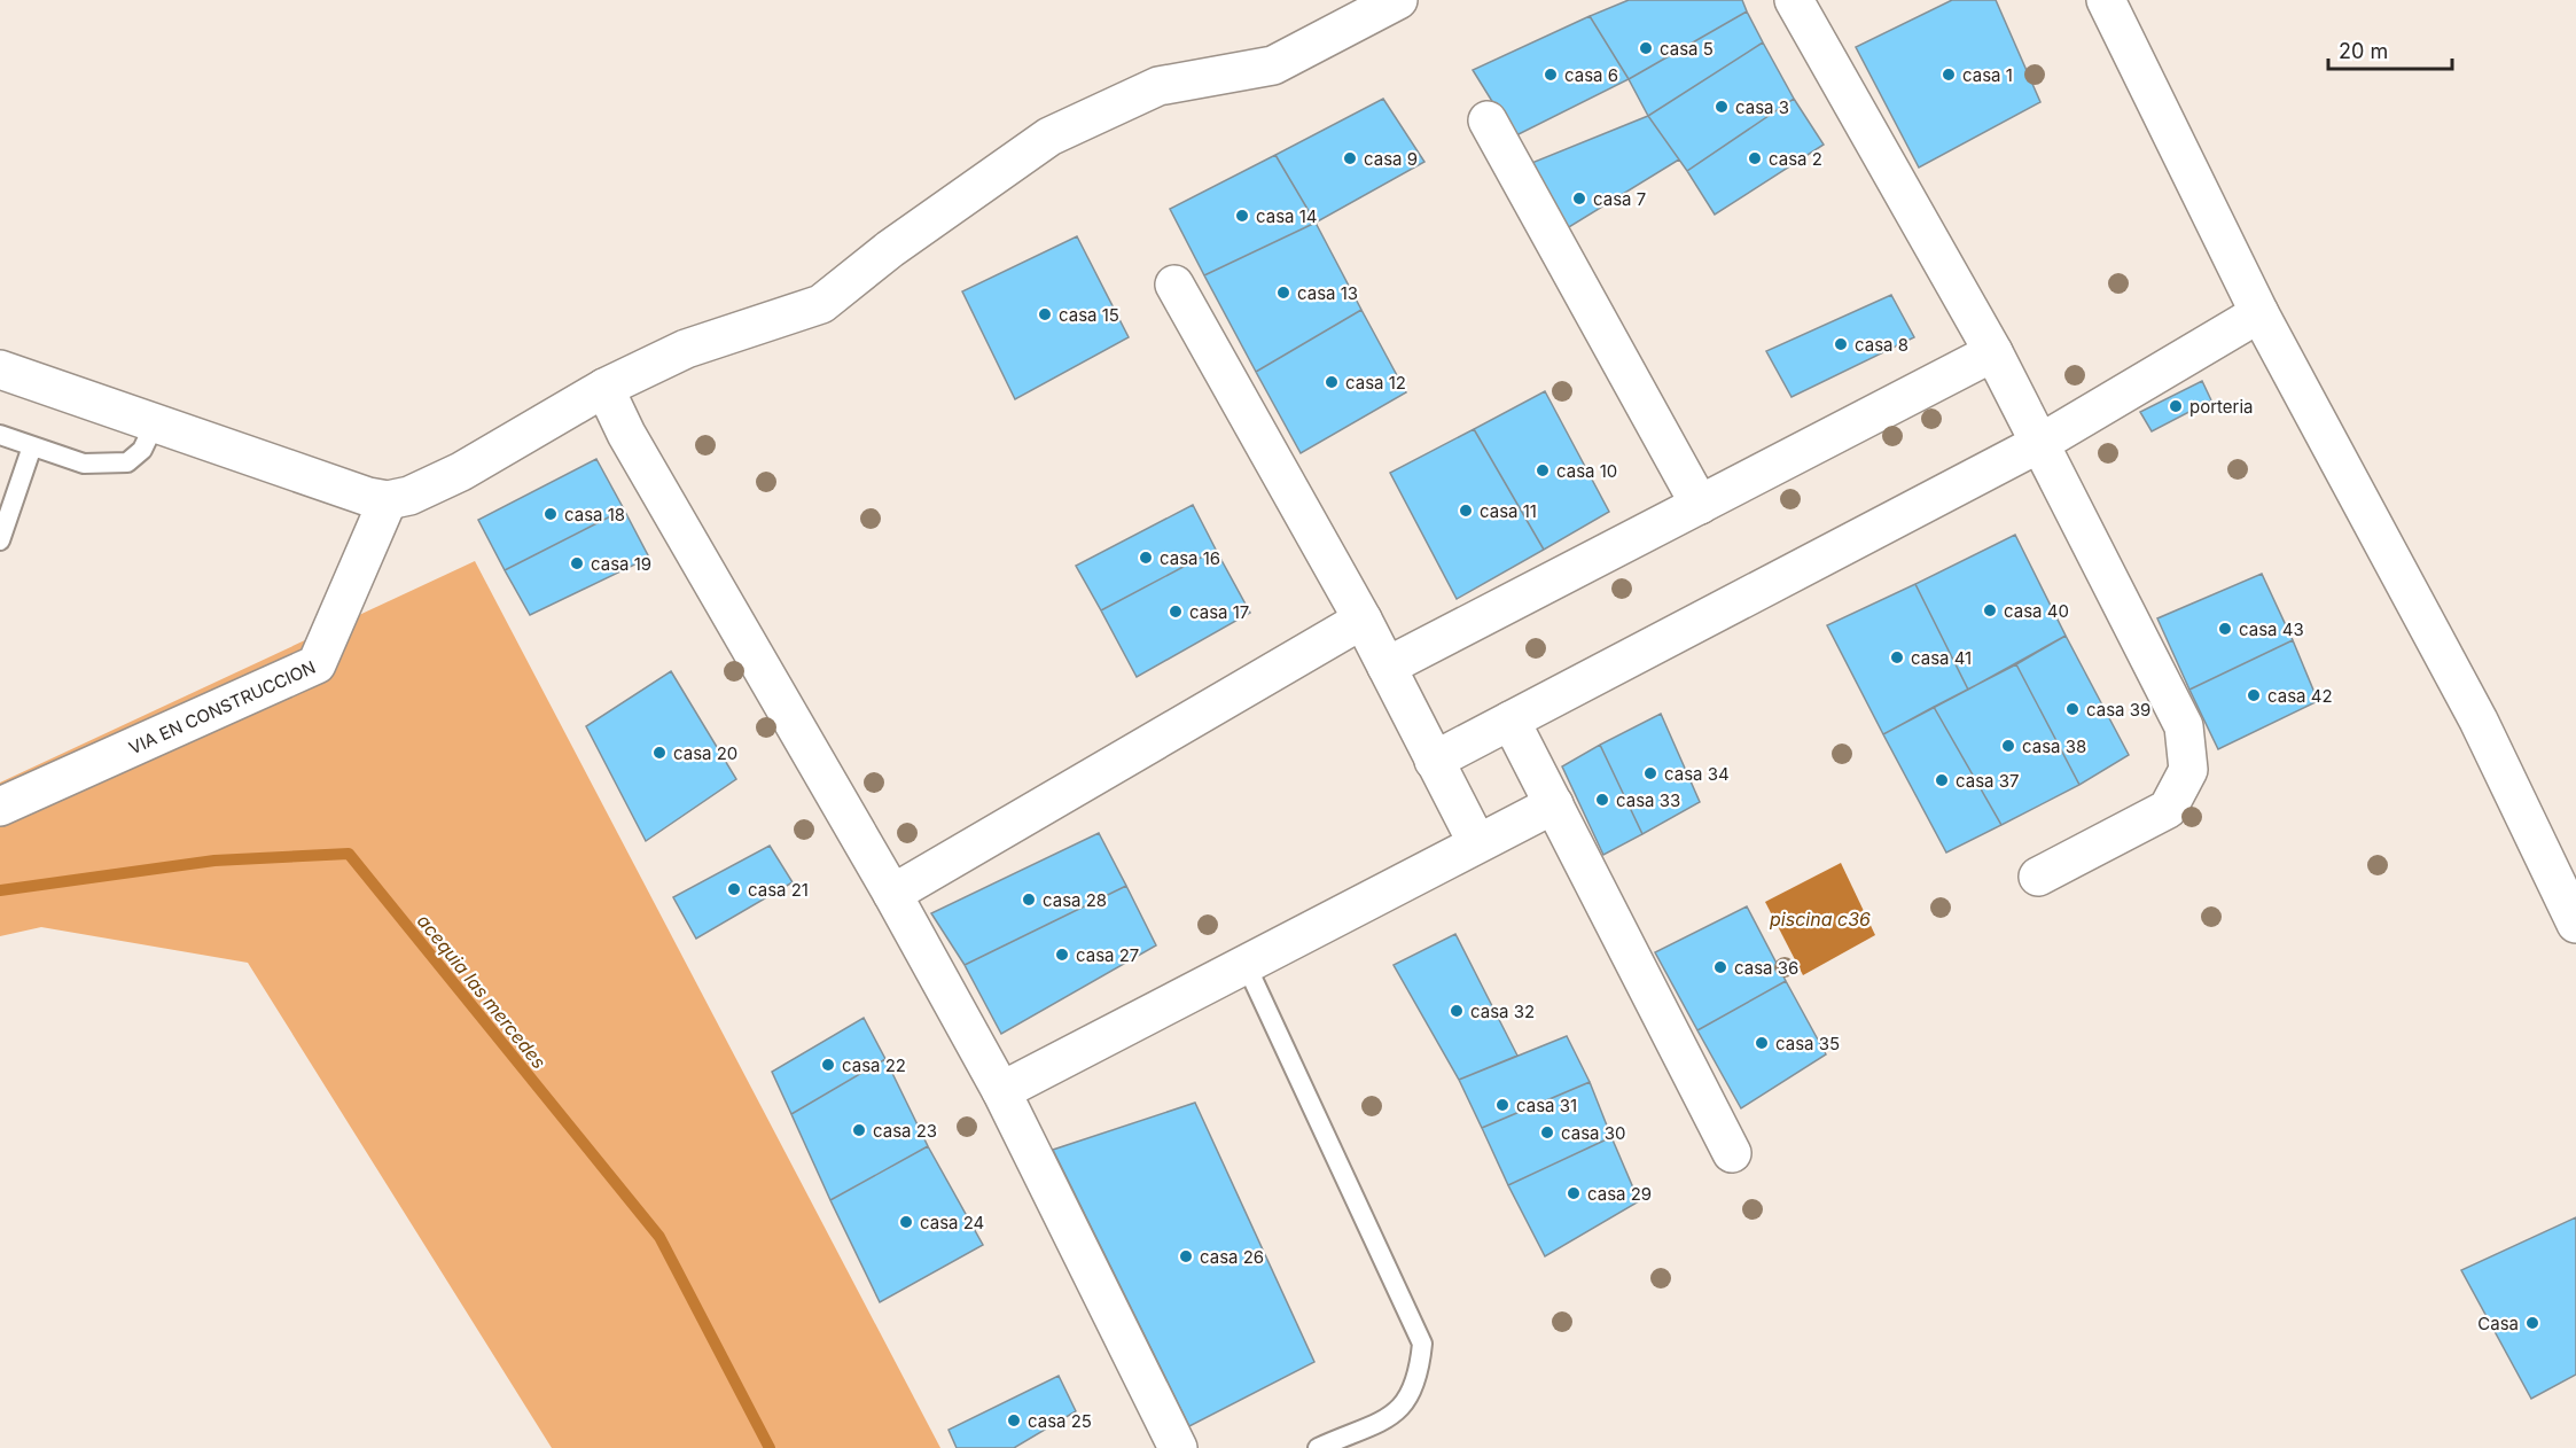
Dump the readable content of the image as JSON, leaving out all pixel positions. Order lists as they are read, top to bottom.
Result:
{
  "streets": {
    "street": ["VIA EN CONSTRUCCION"]
  },
  "water": ["piscina c36", "acequia las mercedes"],
  "places": [
    "casa 5",
    "casa 6",
    "casa 1",
    "casa 3",
    "casa 9",
    "casa 2",
    "casa 7",
    "casa 14",
    "casa 13",
    "casa 15",
    "casa 8",
    "casa 12",
    "porteria",
    "casa 10",
    "casa 11",
    "casa 18",
    "casa 16",
    "casa 19",
    "casa 40",
    "casa 17",
    "casa 43",
    "casa 41",
    "casa 42",
    "casa 39",
    "casa 38",
    "casa 20",
    "casa 34",
    "casa 37",
    "casa 33",
    "casa 21",
    "casa 28",
    "casa 27",
    "casa 36",
    "casa 32",
    "casa 35",
    "casa 22",
    "casa 31",
    "casa 23",
    "casa 30",
    "casa 29",
    "casa 24",
    "casa 26",
    "Casa",
    "casa 25"
  ],
  "scale_bar": "20 m"
}
